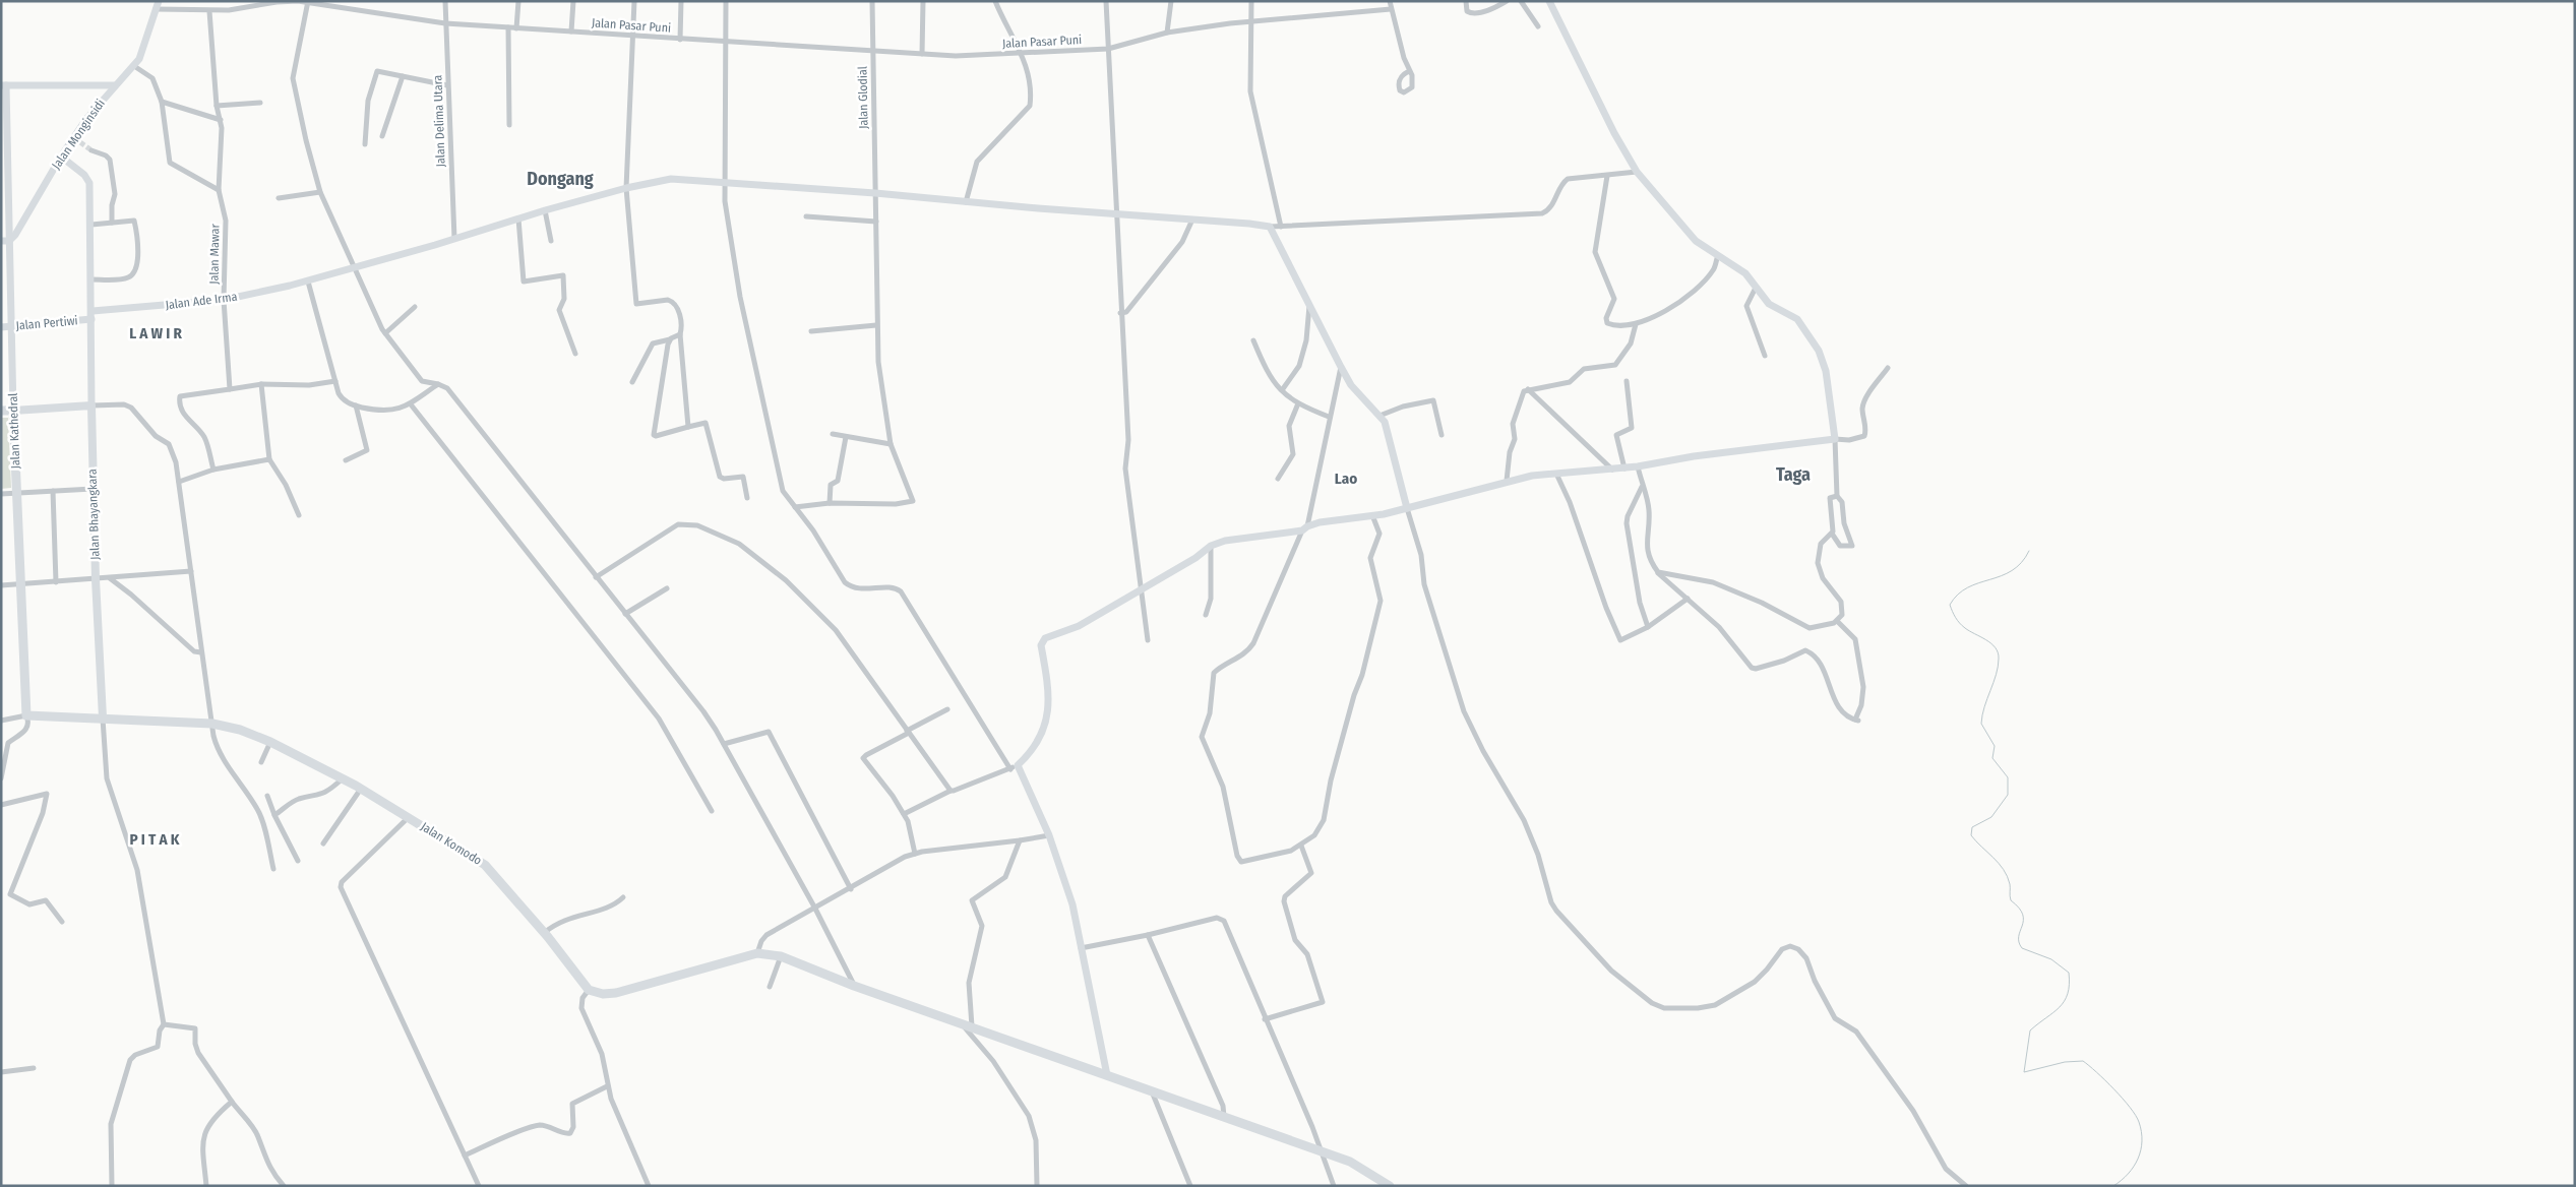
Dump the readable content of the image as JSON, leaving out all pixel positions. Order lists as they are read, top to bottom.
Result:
{
  "streets": {
    "highway": ["Jalan Kathedral", "Jalan Komodo"],
    "main road": ["Jalan Bhayangkara"],
    "street": [
      "Jalan Pasar Puni",
      "Jalan Glodial",
      "Jalan Delima Utara",
      "Jalan Monginsidi",
      "Jalan Mawar",
      "Jalan Ade Irma",
      "Jalan Pertiwi"
    ]
  },
  "crossings": [
    ["Jalan Pasar Puni", "Jalan Glodial"],
    ["Jalan Pasar Puni", "Jalan Delima Utara"],
    ["Jalan Pasar Puni", "Jalan Monginsidi"],
    ["Jalan Pasar Puni", "Jalan Mawar"],
    ["Jalan Glodial", "Jalan Ade Irma"],
    ["Jalan Delima Utara", "Jalan Ade Irma"],
    ["Jalan Monginsidi", "Jalan Kathedral"],
    ["Jalan Monginsidi", "Jalan Bhayangkara"],
    ["Jalan Mawar", "Jalan Ade Irma"],
    ["Jalan Ade Irma", "Jalan Bhayangkara"],
    ["Jalan Pertiwi", "Jalan Kathedral"],
    ["Jalan Pertiwi", "Jalan Bhayangkara"],
    ["Jalan Kathedral", "Jalan Komodo"],
    ["Jalan Bhayangkara", "Jalan Komodo"]
  ],
  "districts": [
    "Dongang",
    "L A W I R",
    "Taga",
    "Lao",
    "P I T A K"
  ]
}
